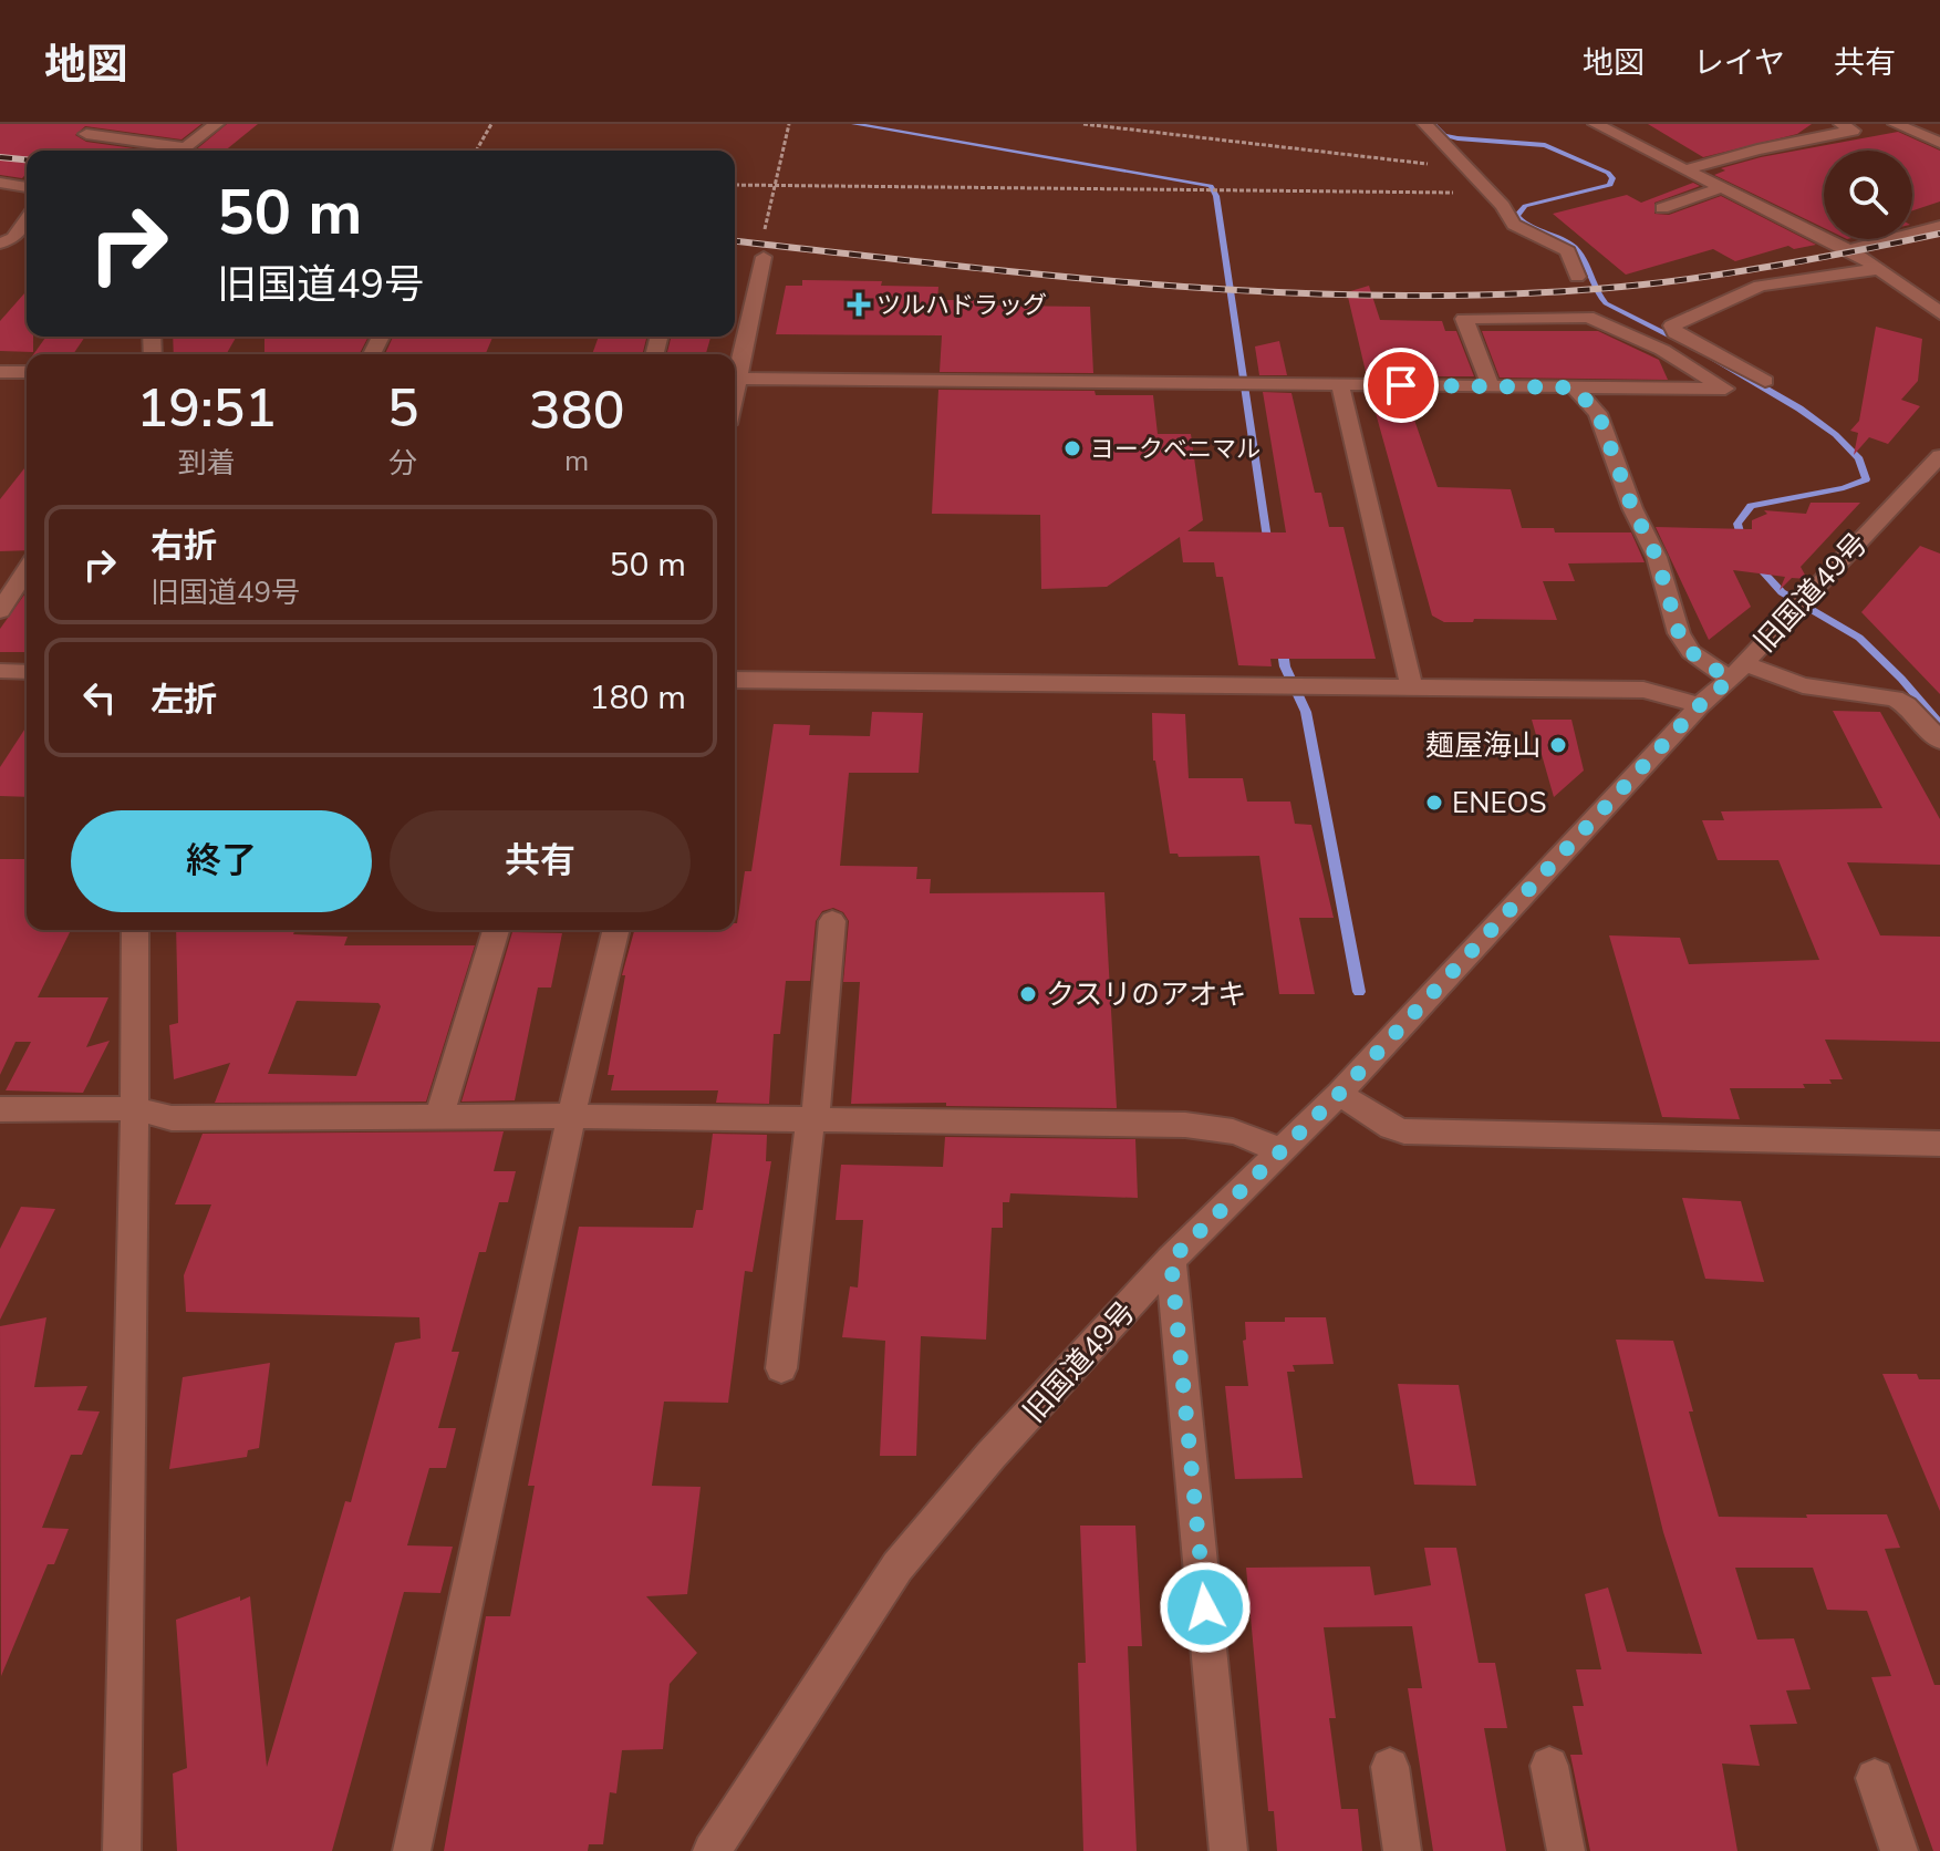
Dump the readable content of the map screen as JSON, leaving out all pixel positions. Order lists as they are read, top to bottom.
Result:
{
  "streets": {
    "street": ["旧国道49号"]
  },
  "places": {
    "health": ["ツルハドラッグ"],
    "other": [
      "ヨークベニマル",
      "麺屋海山",
      "ENEOS",
      "クスリのアオキ"
    ]
  },
  "page": {
    "header": "地図",
    "nav": ["地図", "レイヤ", "共有"],
    "turn": ["50 m", "旧国道49号"],
    "eta": [
      "19:51",
      "到着",
      "5",
      "分",
      "380",
      "m"
    ],
    "list": [
      {
        "name": "右折",
        "note": "旧国道49号",
        "value": "50 m"
      },
      {
        "name": "左折",
        "value": "180 m"
      }
    ],
    "buttons": ["終了", "共有"]
  }
}
